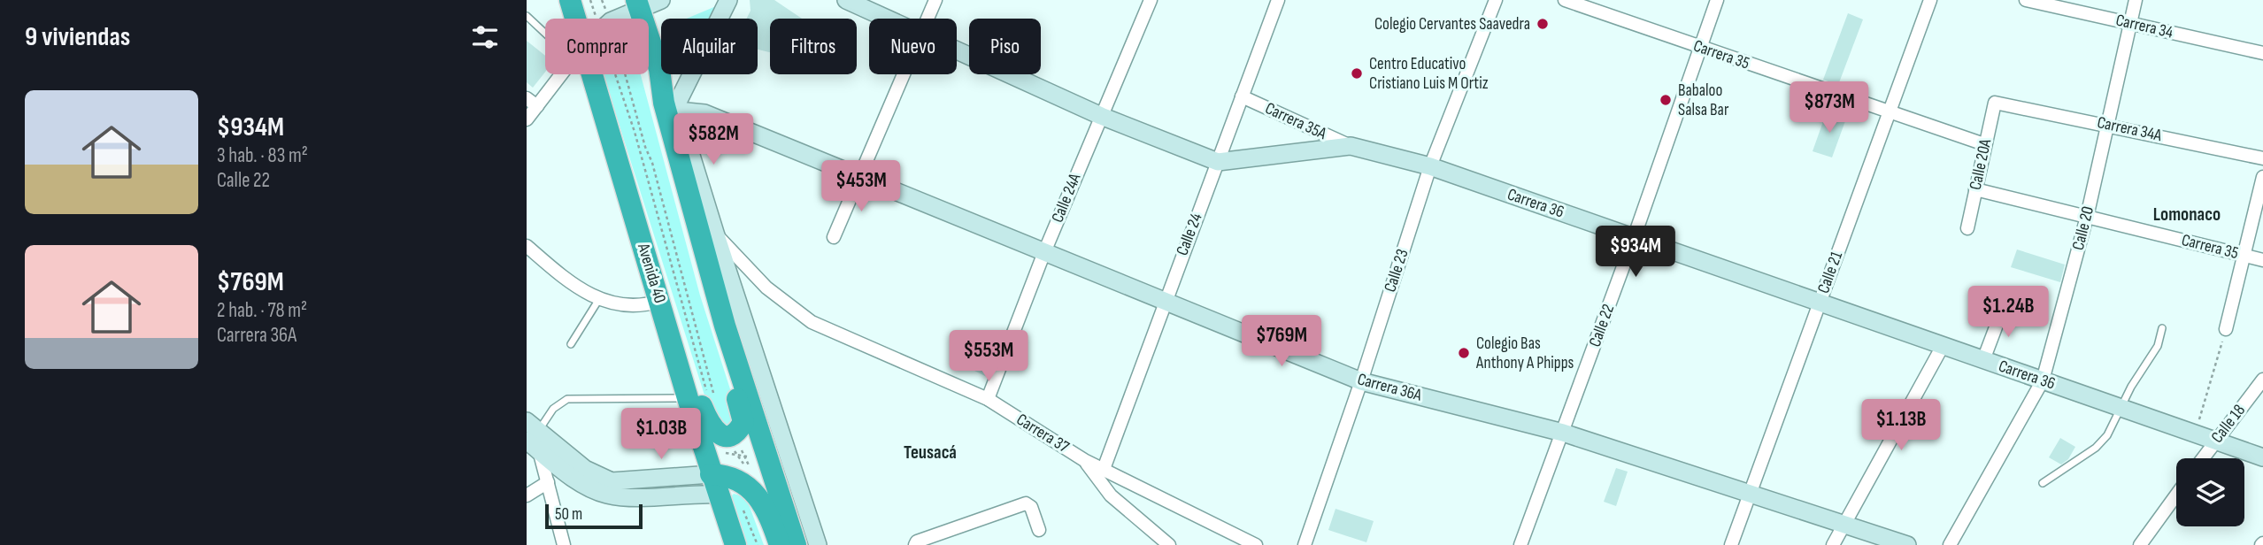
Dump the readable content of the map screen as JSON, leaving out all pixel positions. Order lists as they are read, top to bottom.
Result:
{
  "streets": {
    "highway": ["Avenida 40"],
    "street": [
      "Carrera 34",
      "Carrera 35",
      "Carrera 35A",
      "Carrera 34A",
      "Calle 20A",
      "Calle 24A",
      "Carrera 36",
      "Calle 20",
      "Calle 24",
      "Calle 23",
      "Calle 21",
      "Calle 22",
      "Carrera 36A",
      "Calle 18",
      "Carrera 37"
    ]
  },
  "crossings": [
    ["Carrera 34", "Calle 20"],
    ["Carrera 35", "Calle 20A"],
    ["Carrera 35", "Calle 20"],
    ["Carrera 35", "Calle 21"],
    ["Carrera 35", "Calle 22"],
    ["Carrera 35A", "Carrera 36"],
    ["Carrera 35A", "Calle 24"],
    ["Carrera 34A", "Calle 20A"],
    ["Carrera 34A", "Calle 20"],
    ["Calle 24A", "Carrera 36"],
    ["Calle 24A", "Carrera 36A"],
    ["Calle 24A", "Carrera 37"],
    ["Carrera 36", "Calle 20"],
    ["Carrera 36", "Calle 24"],
    ["Carrera 36", "Calle 23"],
    ["Carrera 36", "Calle 21"],
    ["Carrera 36", "Calle 22"],
    ["Carrera 36", "Calle 18"],
    ["Calle 24", "Carrera 36A"],
    ["Calle 24", "Carrera 37"],
    ["Calle 23", "Carrera 36A"],
    ["Calle 21", "Carrera 36A"],
    ["Calle 22", "Carrera 36A"]
  ],
  "districts": ["Lomonaco", "Teusacá"],
  "places": [
    "Colegio Cervantes Saavedra",
    "Centro Educativo Cristiano Luis M Ortiz",
    "Babaloo Salsa Bar",
    "Colegio Bas Anthony A Phipps"
  ],
  "scale_bar": "50 m",
  "page": {
    "heading": "9 viviendas",
    "chip": [
      "Comprar",
      "Alquilar",
      "Filtros",
      "Nuevo",
      "Piso"
    ],
    "list": [
      {
        "name": "$934M",
        "note": "3 hab. · 83 m² · Calle 22"
      },
      {
        "name": "$769M",
        "note": "2 hab. · 78 m² · Carrera 36A"
      }
    ],
    "price": [
      "$873M",
      "$582M",
      "$453M",
      "$934M",
      "$1.24B",
      "$769M",
      "$553M",
      "$1.13B",
      "$1.03B"
    ],
    "scale": "50 m"
  }
}
